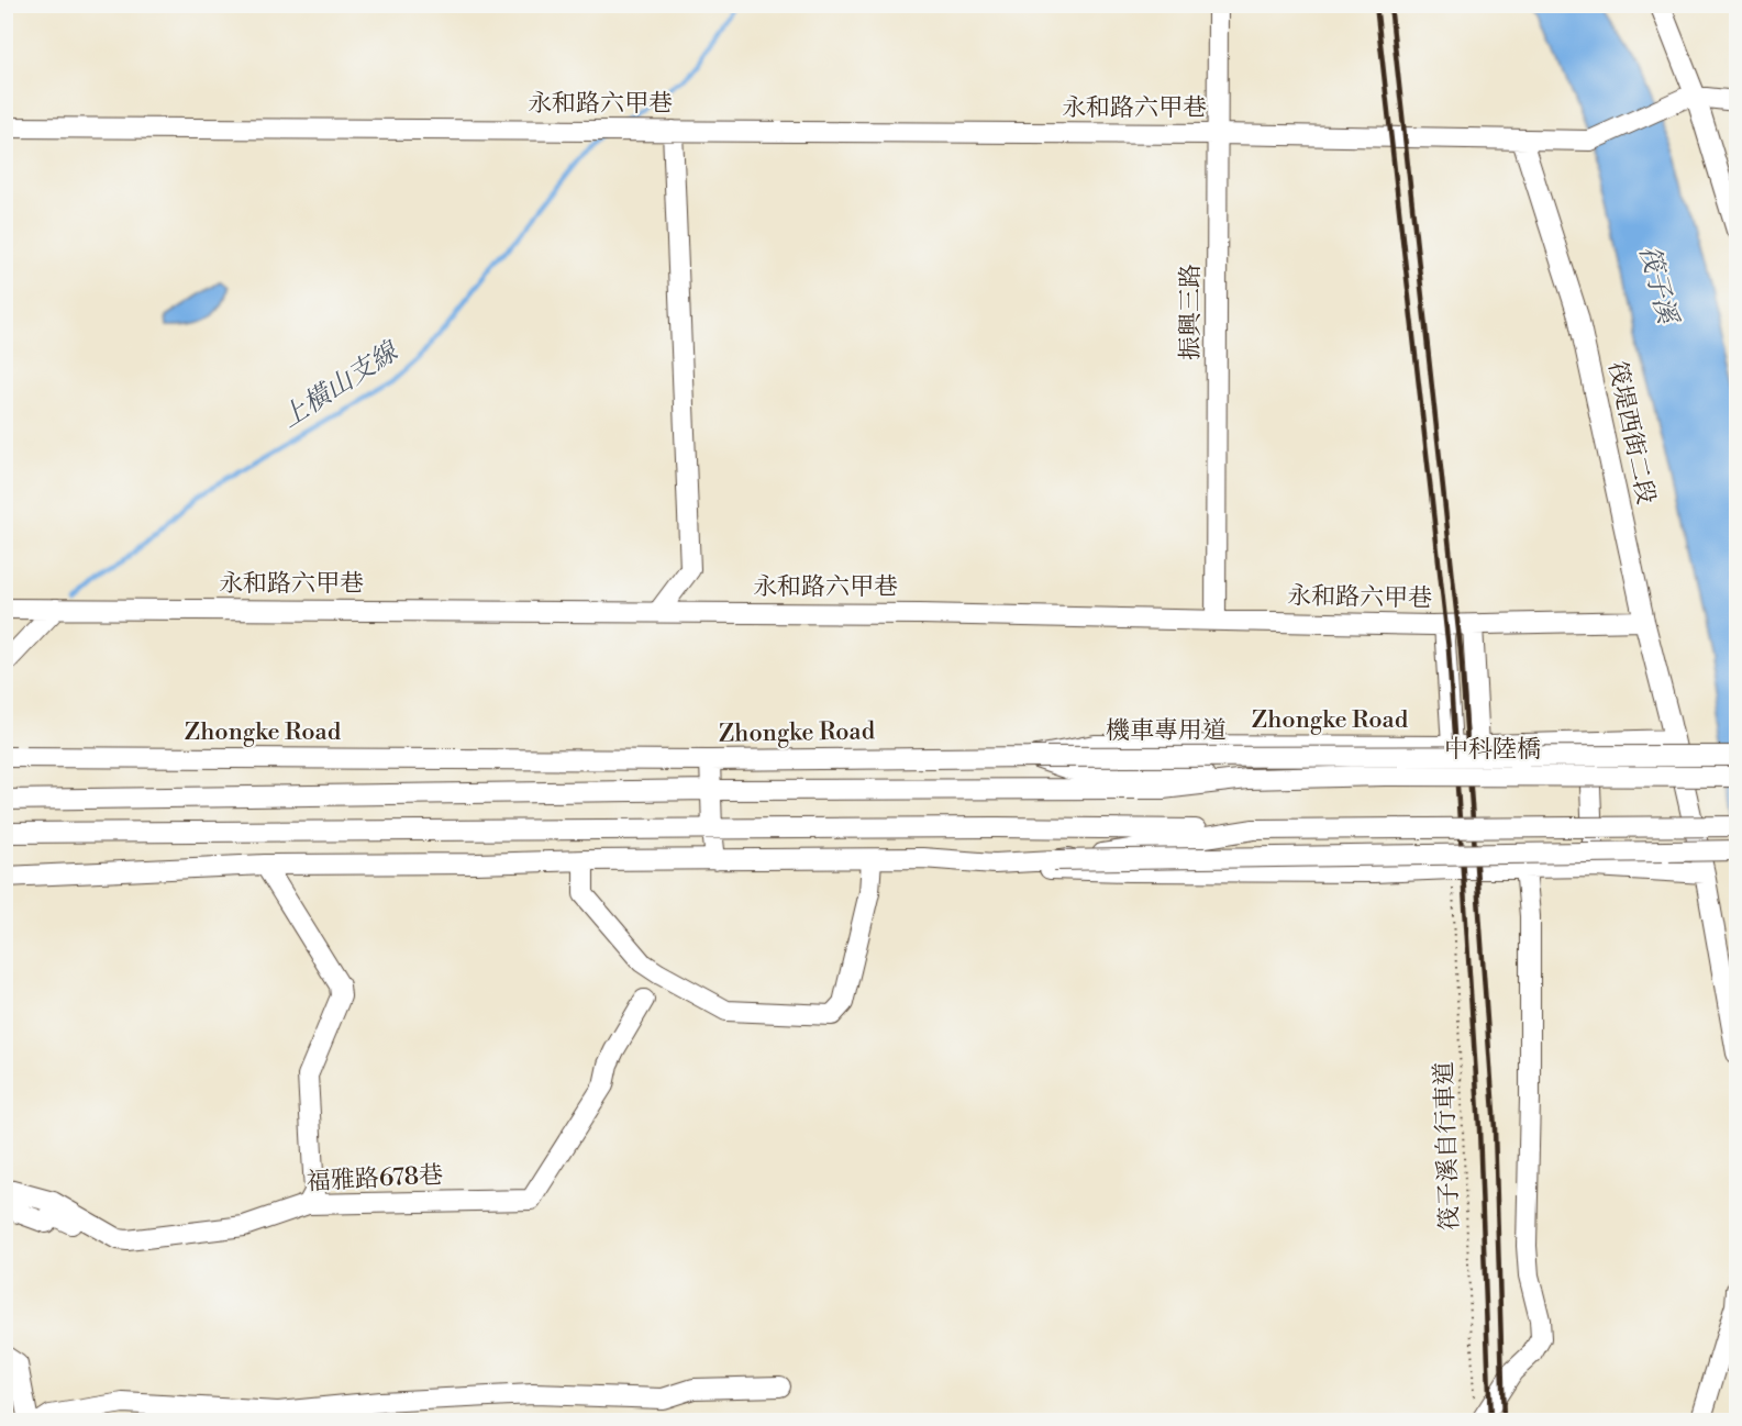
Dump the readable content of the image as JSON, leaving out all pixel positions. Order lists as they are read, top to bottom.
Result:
{
  "streets": {
    "street": [
      "永和路六甲巷",
      "振興三路",
      "筏堤西街二段",
      "Zhongke Road",
      "機車專用道",
      "中科陸橋",
      "福雅路678巷"
    ],
    "path": ["筏子溪自行車道"]
  },
  "crossings": [
    ["永和路六甲巷", "振興三路"],
    ["永和路六甲巷", "筏堤西街二段"],
    ["筏堤西街二段", "Zhongke Road"],
    ["Zhongke Road", "機車專用道"]
  ],
  "water": ["筏子溪", "上橫山支線"]
}
